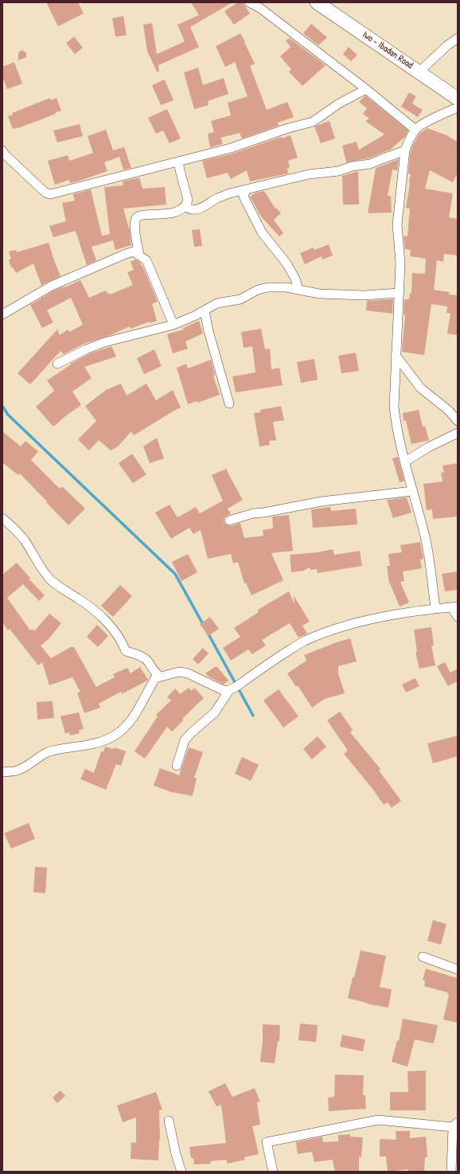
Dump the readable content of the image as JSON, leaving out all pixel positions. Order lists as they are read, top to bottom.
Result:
{
  "streets": {
    "main road": ["Iwo - Ibadan Road"]
  }
}
